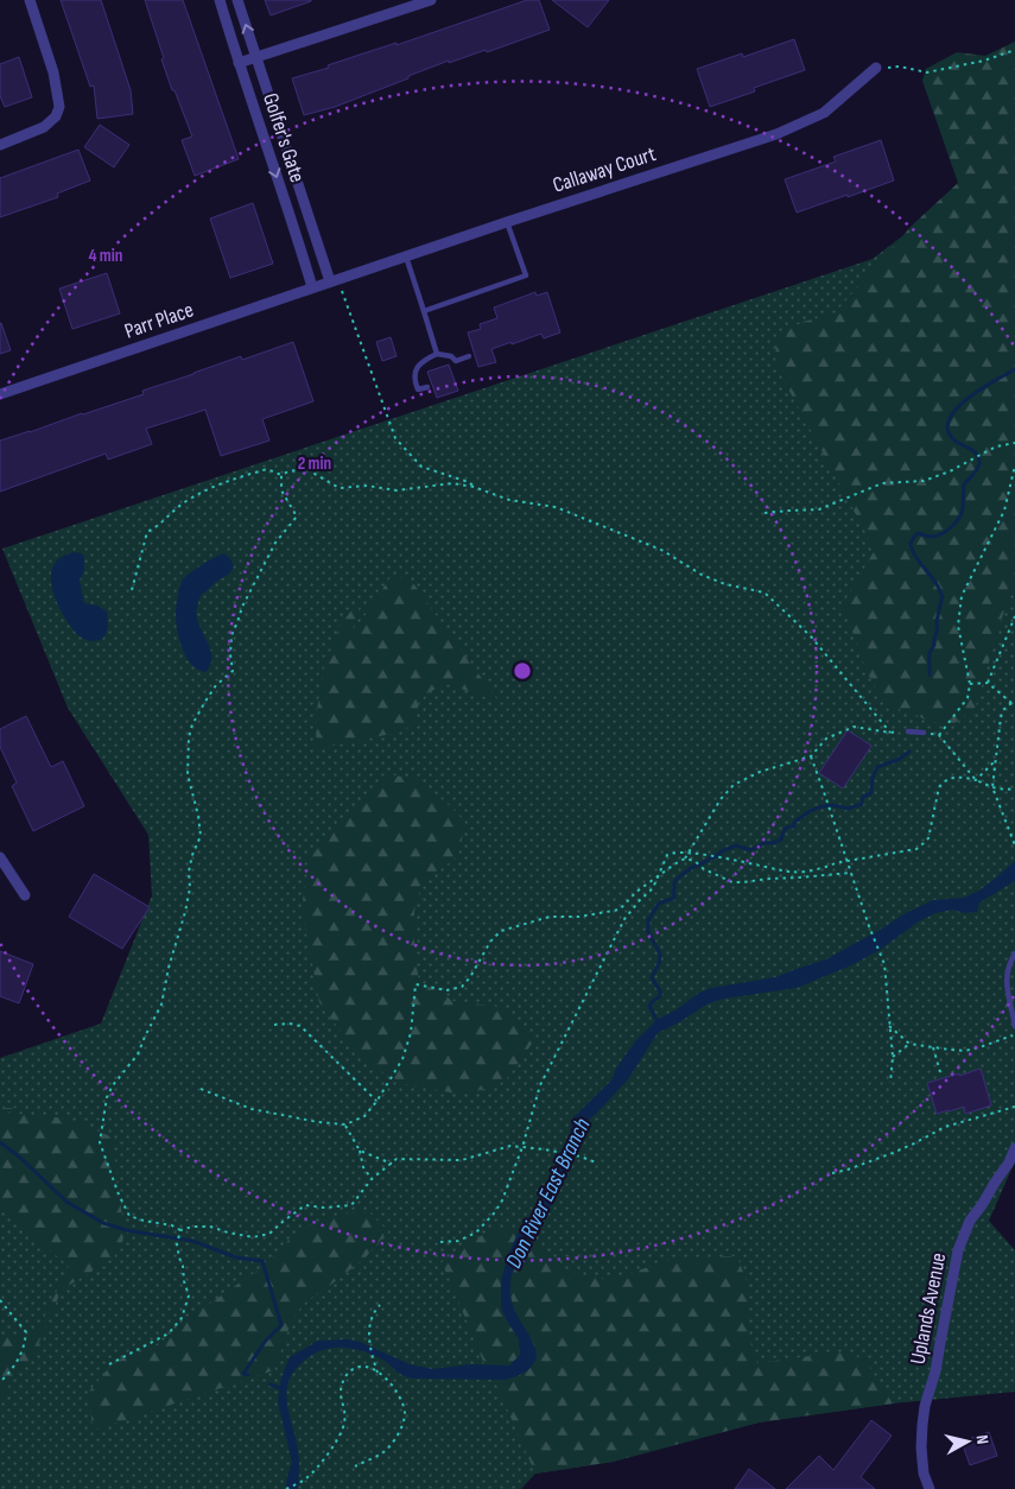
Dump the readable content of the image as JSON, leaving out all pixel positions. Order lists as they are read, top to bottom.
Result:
{
  "streets": {
    "street": [
      "Golfer's Gate",
      "Callaway Court",
      "Parr Place",
      "Uplands Avenue"
    ]
  },
  "crossings": [
    ["Golfer's Gate", "Callaway Court"],
    ["Golfer's Gate", "Parr Place"],
    ["Callaway Court", "Parr Place"]
  ],
  "water": ["Don River East Branch"],
  "north": "right",
  "rings": ["4 min", "2 min"]
}
